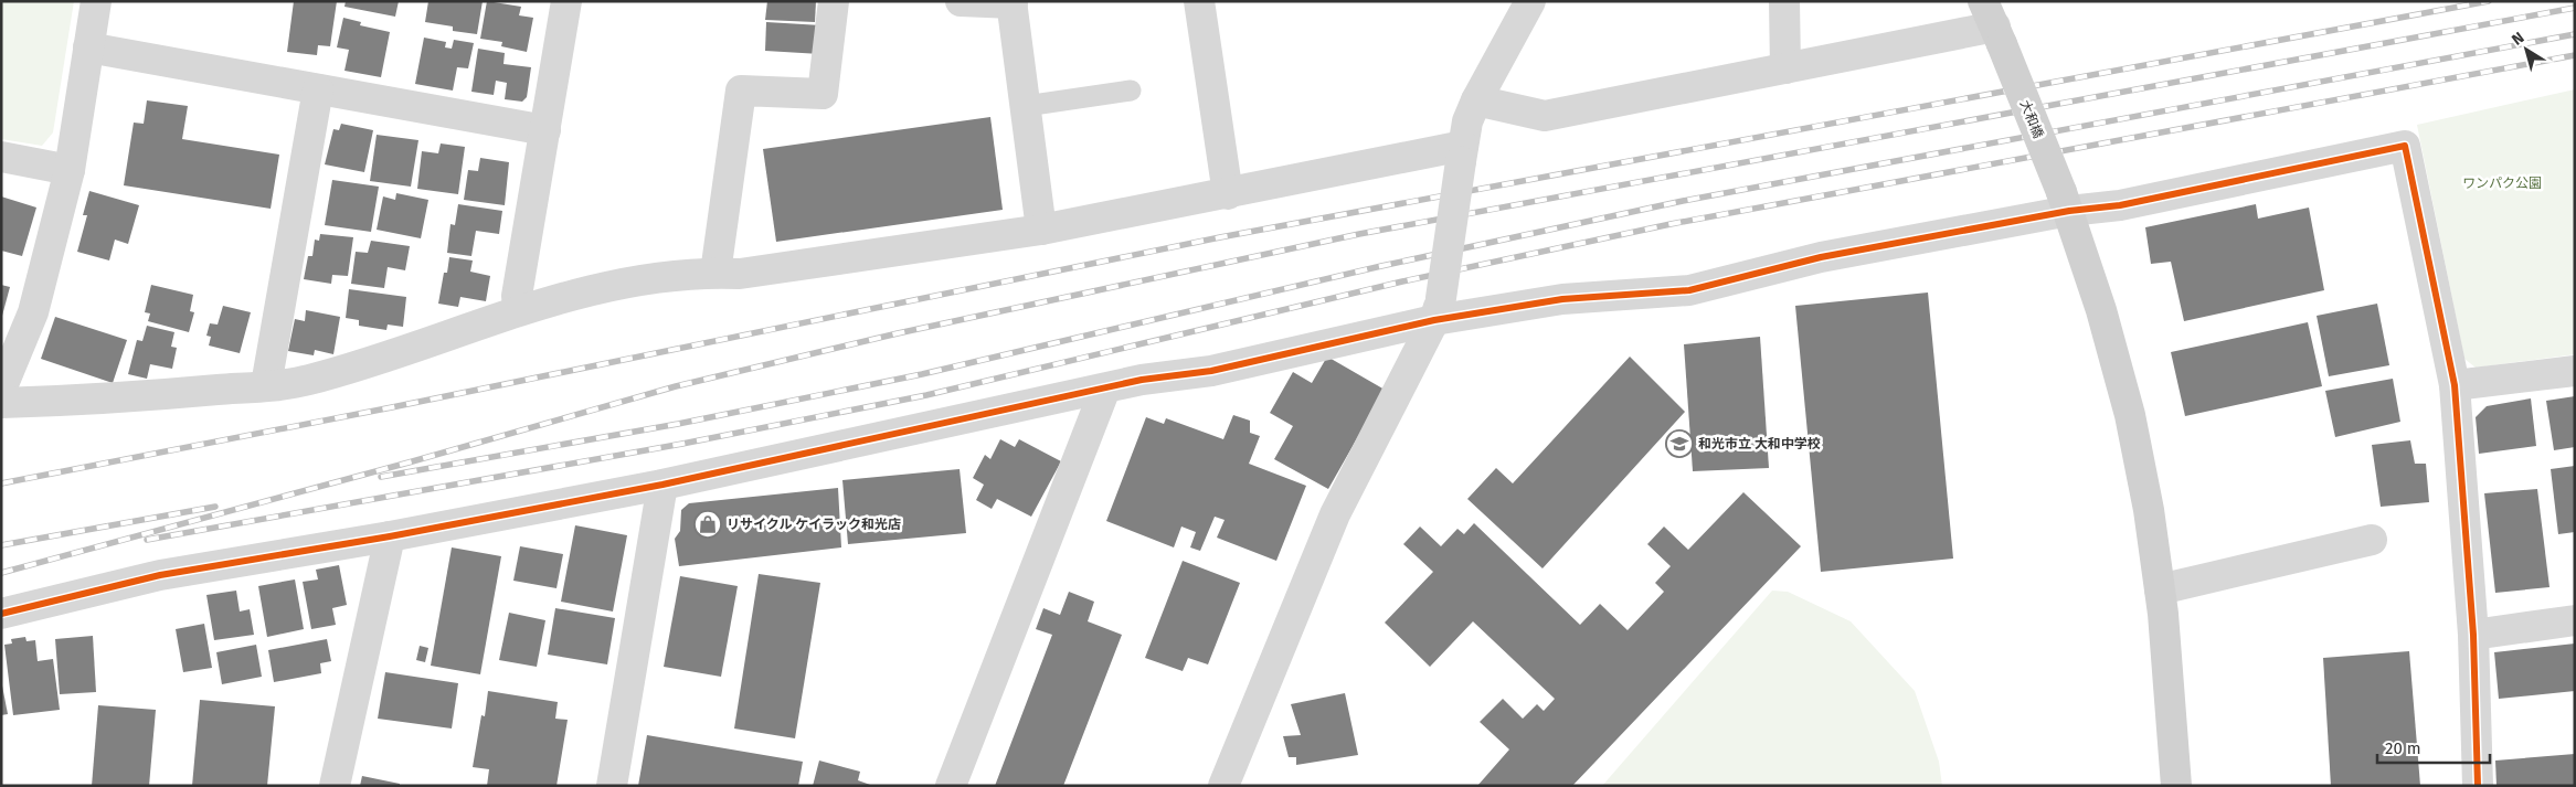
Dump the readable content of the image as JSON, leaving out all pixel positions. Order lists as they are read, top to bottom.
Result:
{
  "streets": {
    "street": ["大和橋"]
  },
  "parks": ["ワンパク公園"],
  "places": {
    "school or university": ["和光市立 大和中学校"],
    "shop": ["リサイクル ケイラック和光店"]
  },
  "scale_bar": "20 m",
  "north": "top left"
}
